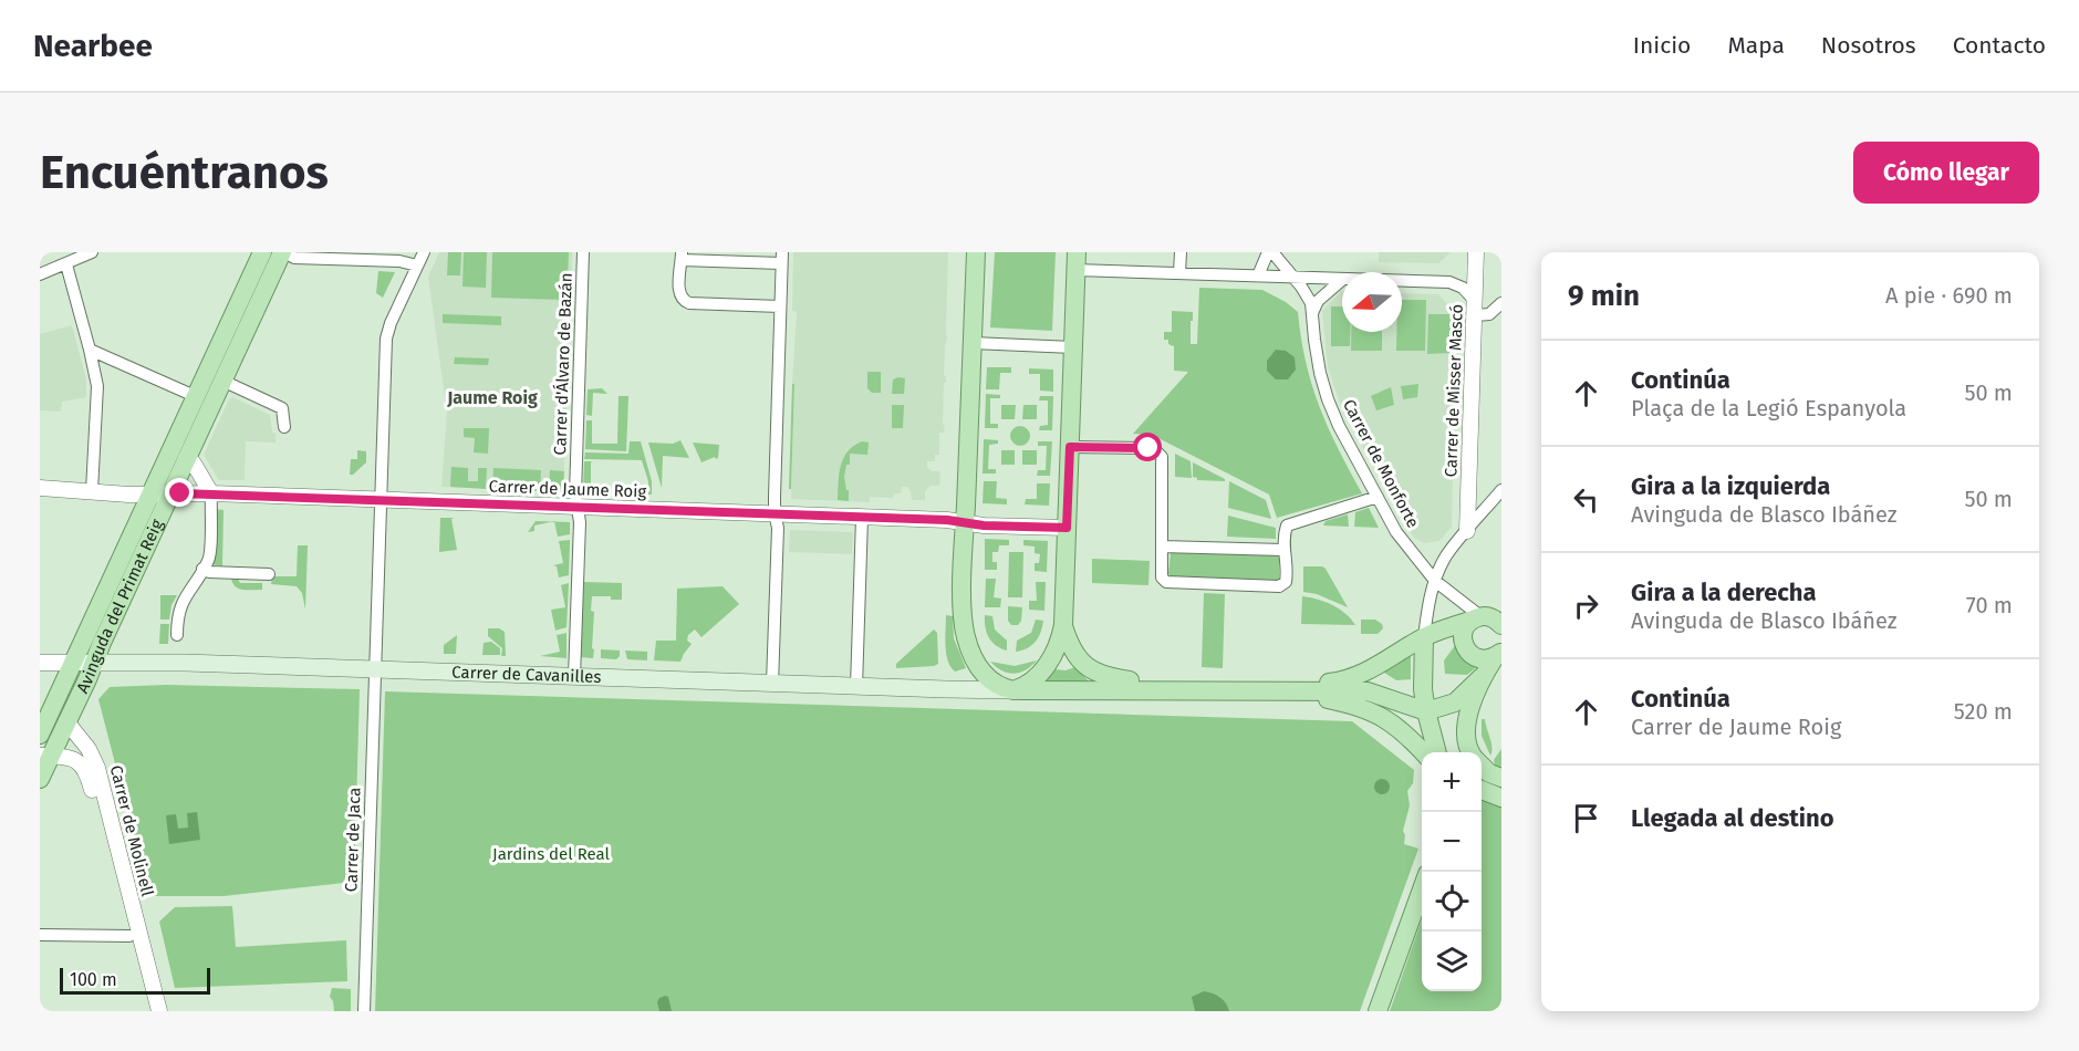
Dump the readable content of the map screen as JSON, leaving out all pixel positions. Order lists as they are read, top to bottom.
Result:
{
  "streets": {
    "main road": ["Avinguda del Primat Reig", "Carrer de Cavanilles"],
    "street": [
      "Carrer d'Álvaro de Bazán",
      "Carrer de Misser Mascó",
      "Carrer de Monforte",
      "Carrer de Jaume Roig",
      "Carrer de Molinell",
      "Carrer de Jaca"
    ]
  },
  "crossings": [
    ["Carrer d'Álvaro de Bazán", "Carrer de Jaume Roig"],
    ["Carrer d'Álvaro de Bazán", "Carrer de Cavanilles"],
    ["Carrer de Jaume Roig", "Avinguda del Primat Reig"],
    ["Carrer de Jaume Roig", "Carrer de Jaca"],
    ["Avinguda del Primat Reig", "Carrer de Cavanilles"],
    ["Avinguda del Primat Reig", "Carrer de Molinell"],
    ["Carrer de Cavanilles", "Carrer de Jaca"]
  ],
  "districts": ["Jaume Roig"],
  "parks": ["Jardins del Real"],
  "scale_bar": "100 m",
  "north": "left",
  "page": {
    "header": "Nearbee",
    "nav": [
      "Inicio",
      "Mapa",
      "Nosotros",
      "Contacto"
    ],
    "buttons": "Cómo llegar",
    "title": "Encuéntranos",
    "heading": ["9 min", "A pie · 690 m"],
    "list": [
      ["Continúa", "Plaça de la Legió Espanyola", "50 m"],
      ["Gira a la izquierda", "Avinguda de Blasco Ibáñez", "50 m"],
      ["Gira a la derecha", "Avinguda de Blasco Ibáñez", "70 m"],
      ["Continúa", "Carrer de Jaume Roig", "520 m"],
      "Llegada al destino"
    ],
    "map_buttons": ["+", "−"],
    "scale": "100 m"
  }
}
